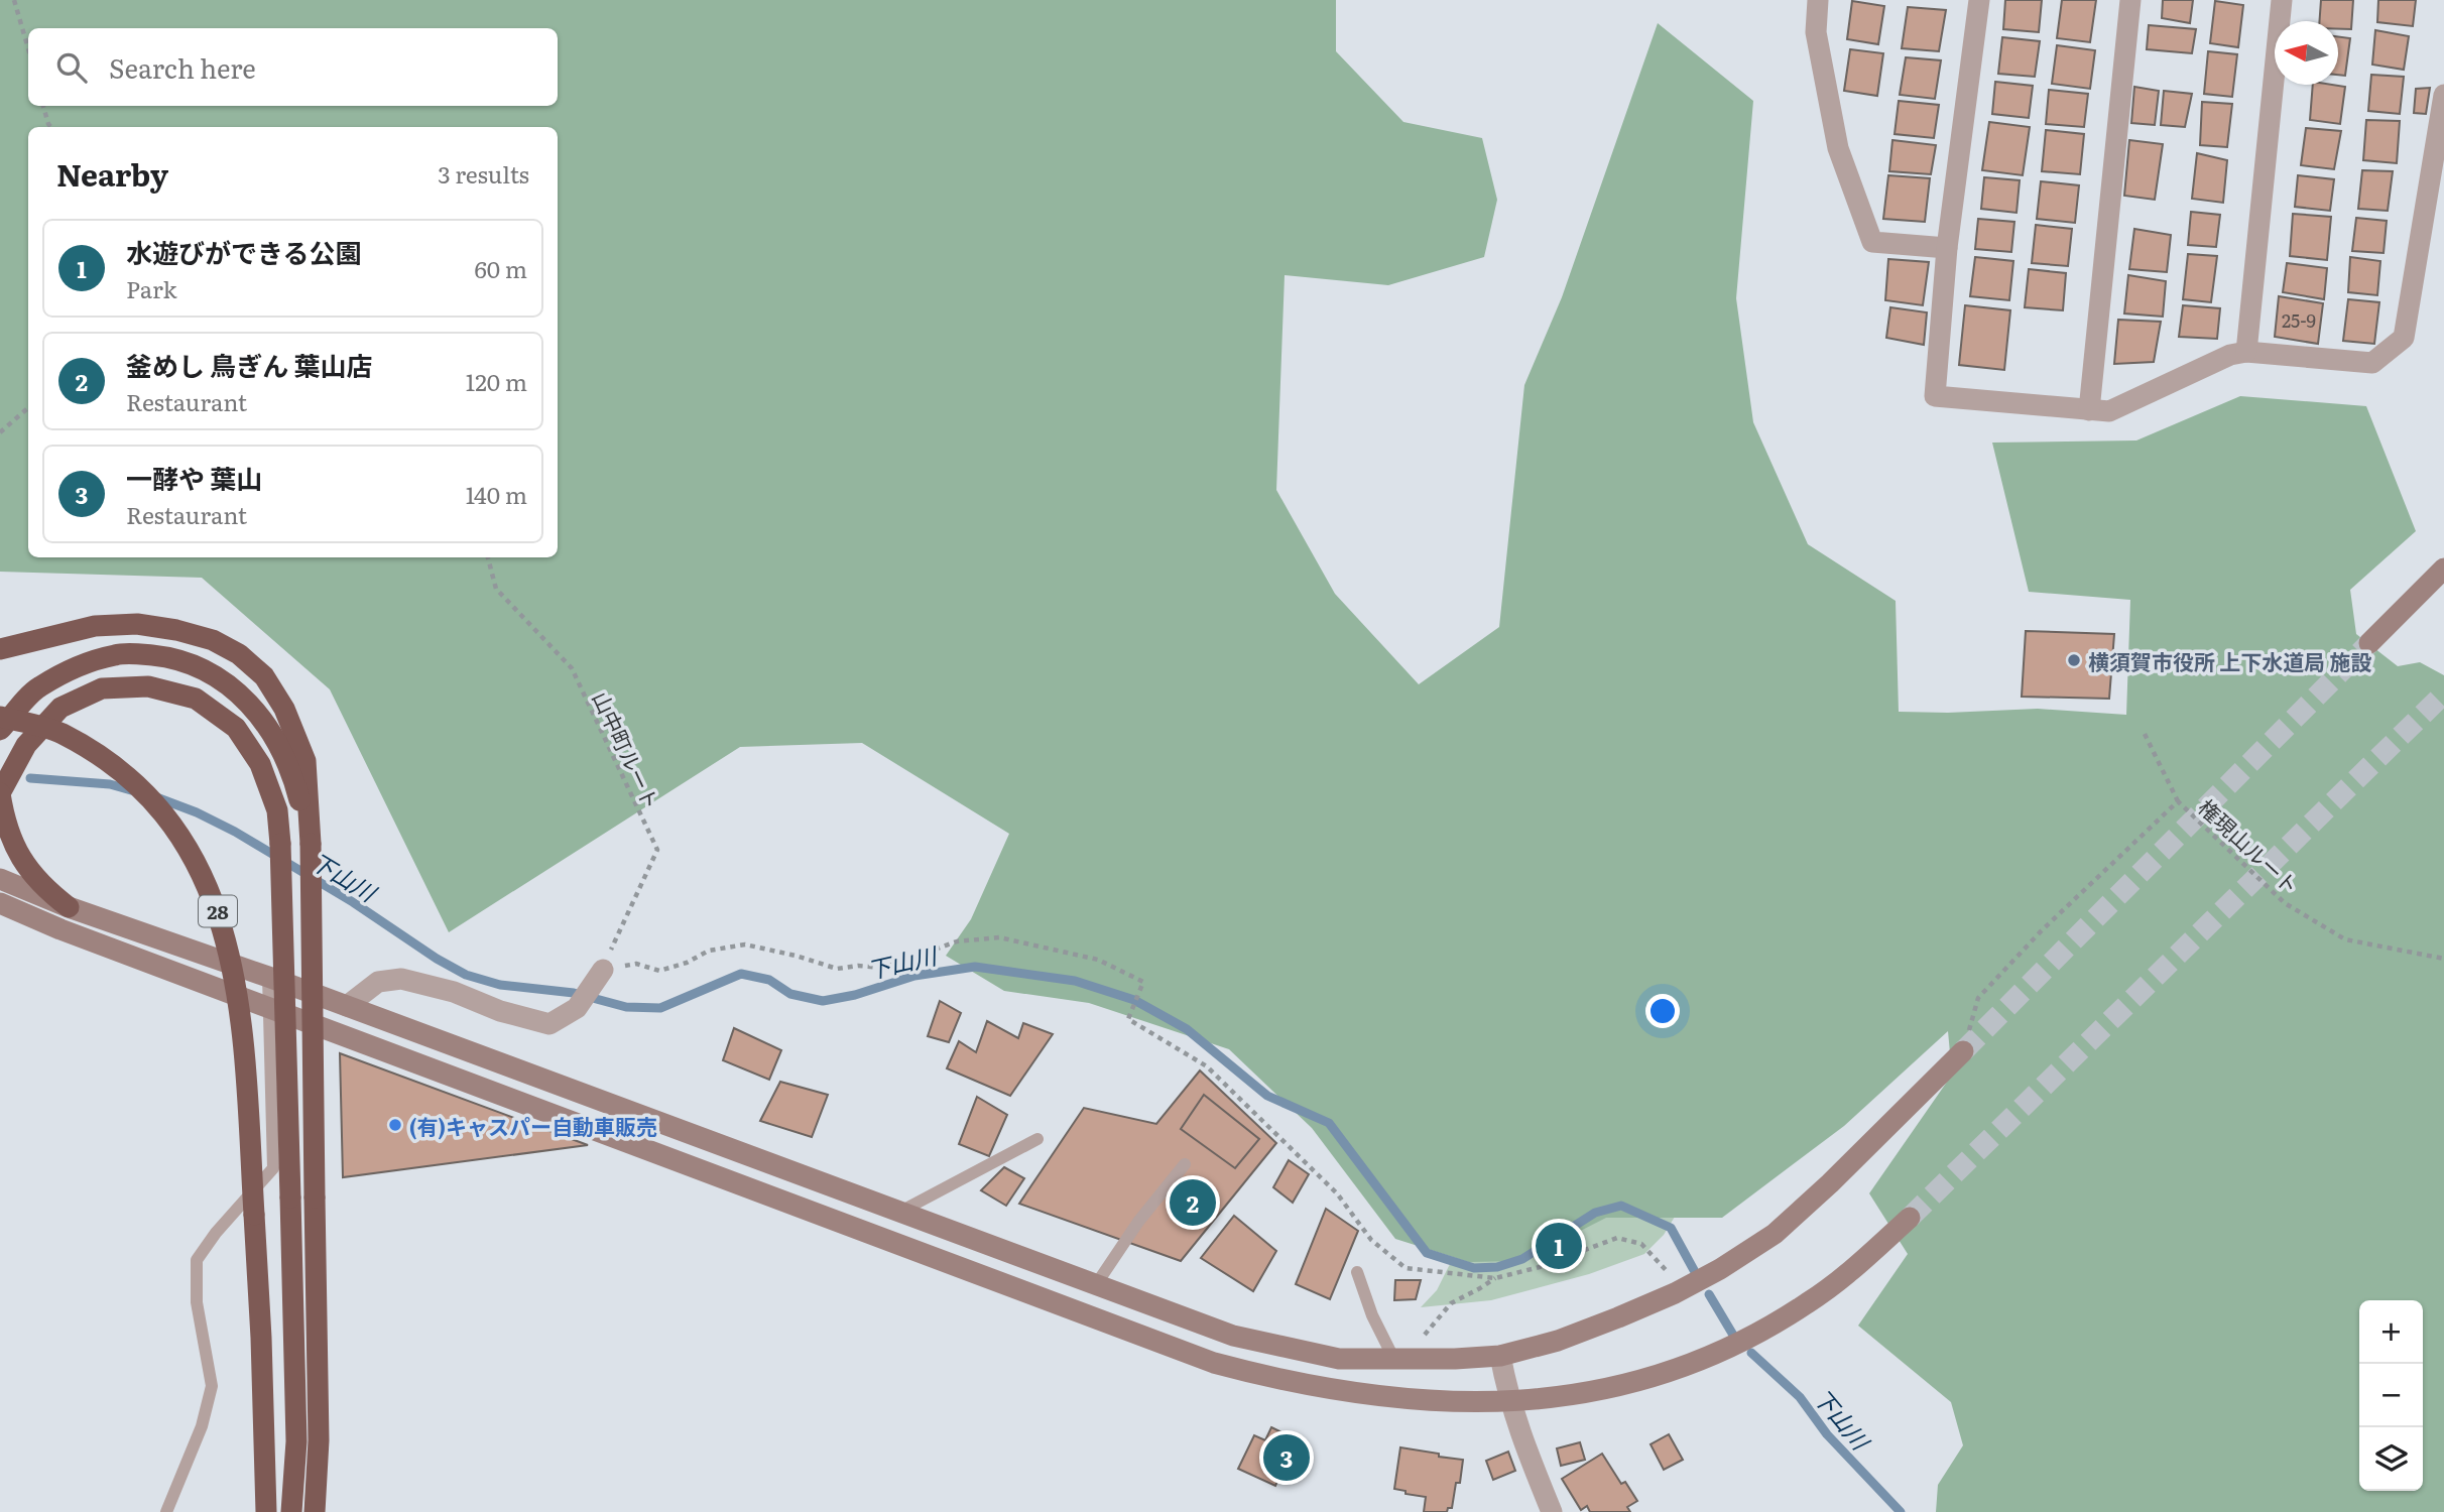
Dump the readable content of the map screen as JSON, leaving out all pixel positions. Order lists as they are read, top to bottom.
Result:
{
  "streets": {
    "highway": ["28"],
    "path": ["山中町ルート", "権現山ルート"]
  },
  "water": ["下山川"],
  "places": ["横須賀市役所 上下水道局 施設", "(有)キャスパー自動車販売"],
  "house_numbers": ["25-9"],
  "north": "left",
  "page": {
    "search": "Search here",
    "heading": ["Nearby", "3 results"],
    "list": [
      {
        "mark": "1",
        "name": "水遊びができる公園",
        "note": "Park",
        "value": "60 m"
      },
      {
        "mark": "2",
        "name": "釜めし 鳥ぎん 葉山店",
        "note": "Restaurant",
        "value": "120 m"
      },
      {
        "mark": "3",
        "name": "一酵や 葉山",
        "note": "Restaurant",
        "value": "140 m"
      }
    ],
    "pins": ["2", "1", "3"],
    "map_buttons": ["+", "−"]
  }
}
